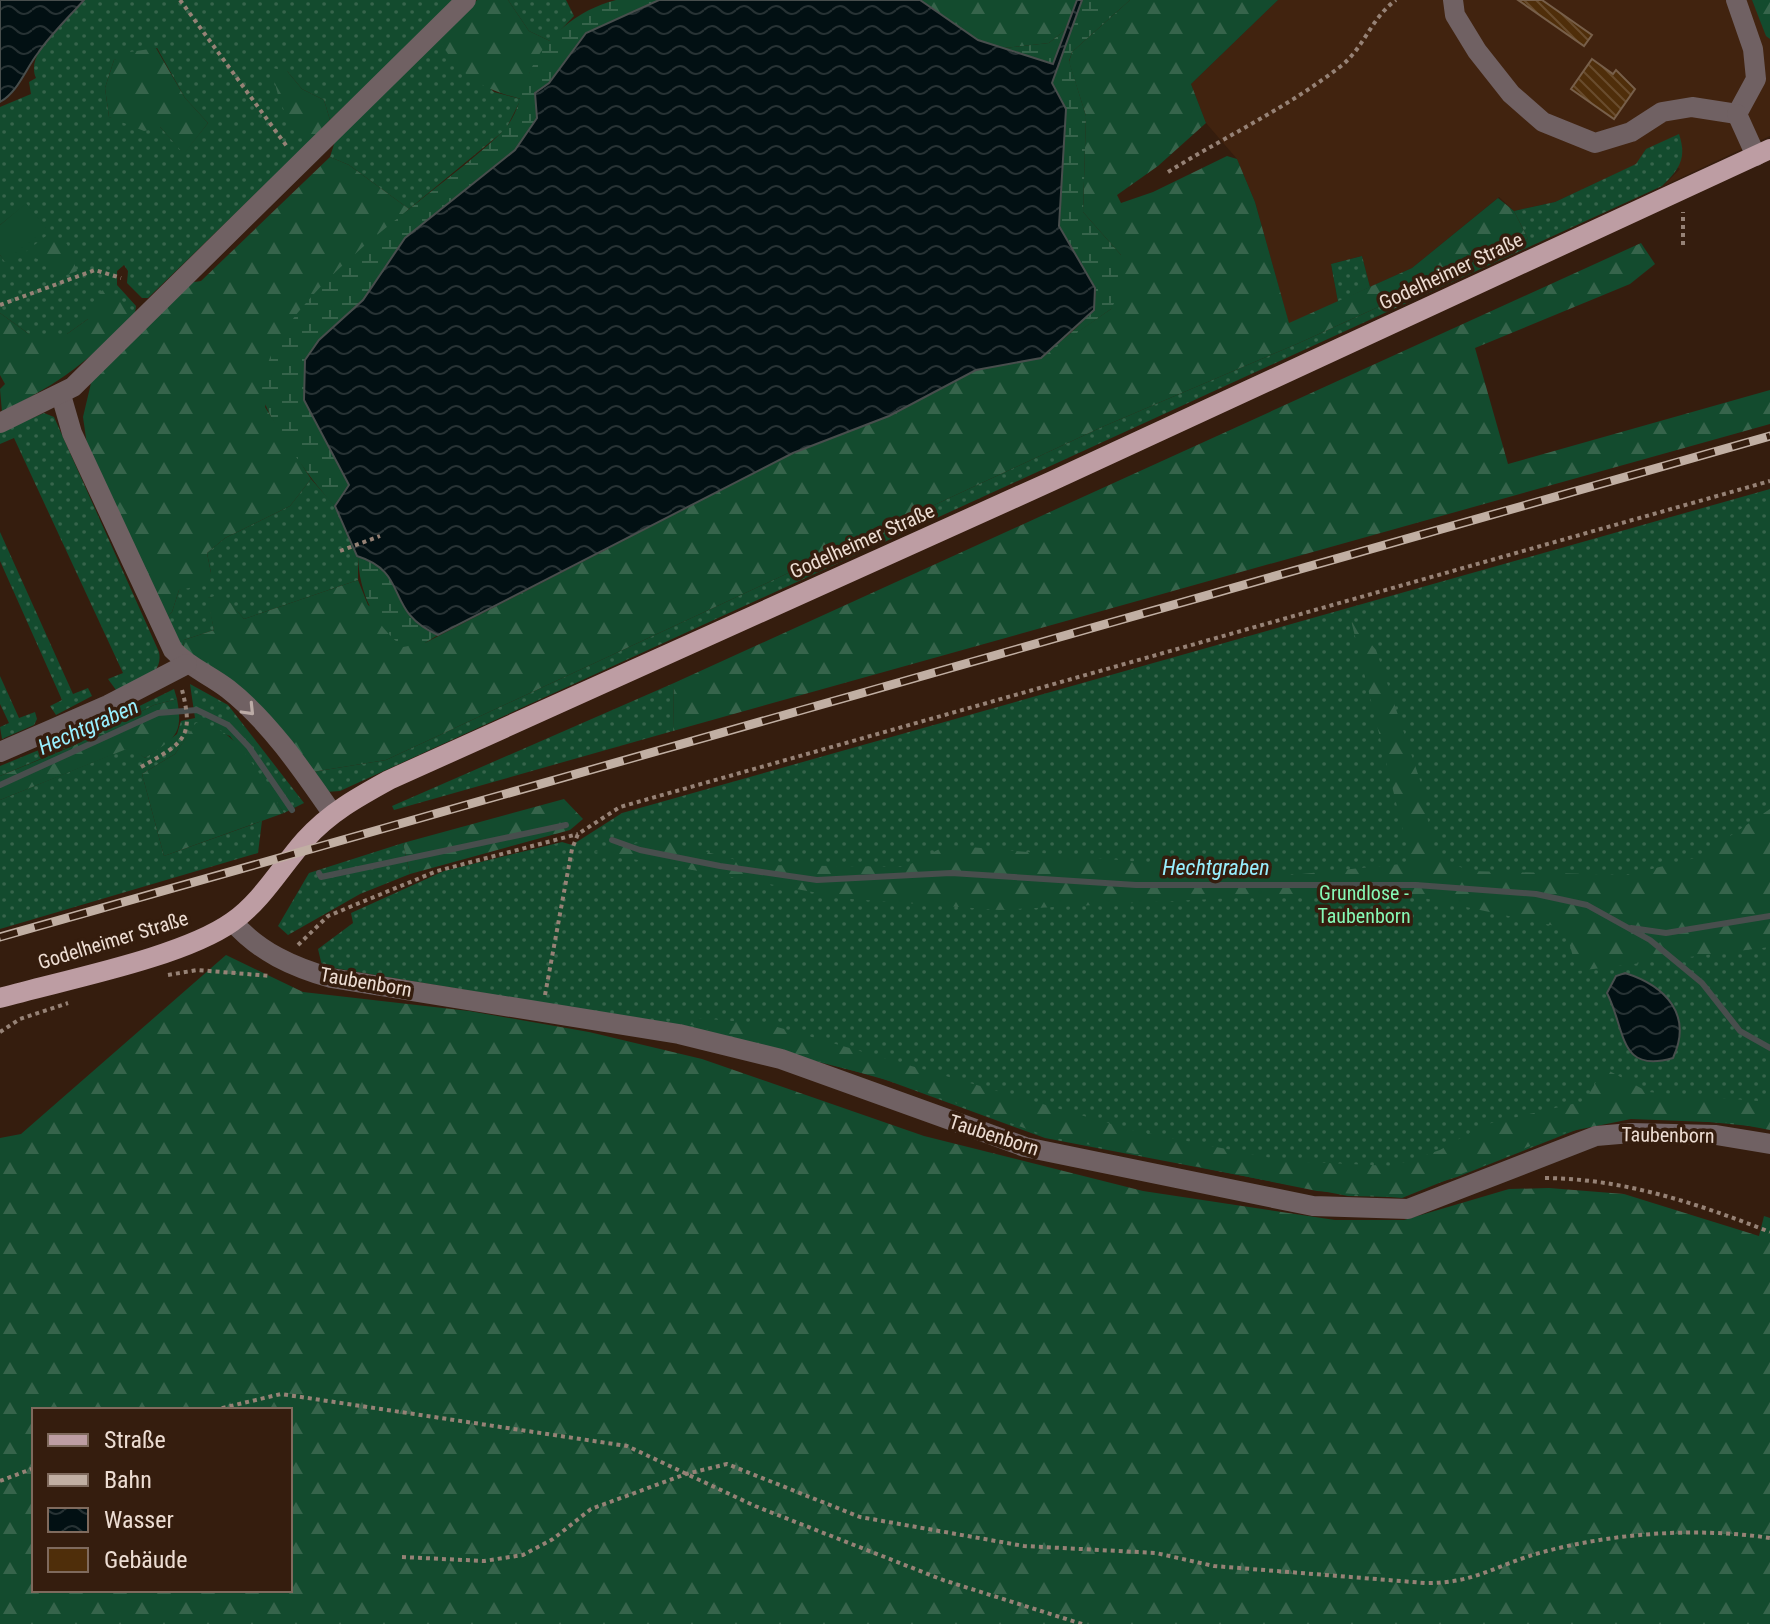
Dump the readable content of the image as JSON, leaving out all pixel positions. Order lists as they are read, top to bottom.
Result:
{
  "streets": {
    "main road": ["Godelheimer Straße"],
    "lane": ["Taubenborn"]
  },
  "crossings": [
    ["Godelheimer Straße", "Taubenborn"]
  ],
  "water": ["Hechtgraben"],
  "parks": ["Grundlose - Taubenborn"],
  "legend": [
    "Straße",
    "Bahn",
    "Wasser",
    "Gebäude"
  ]
}
